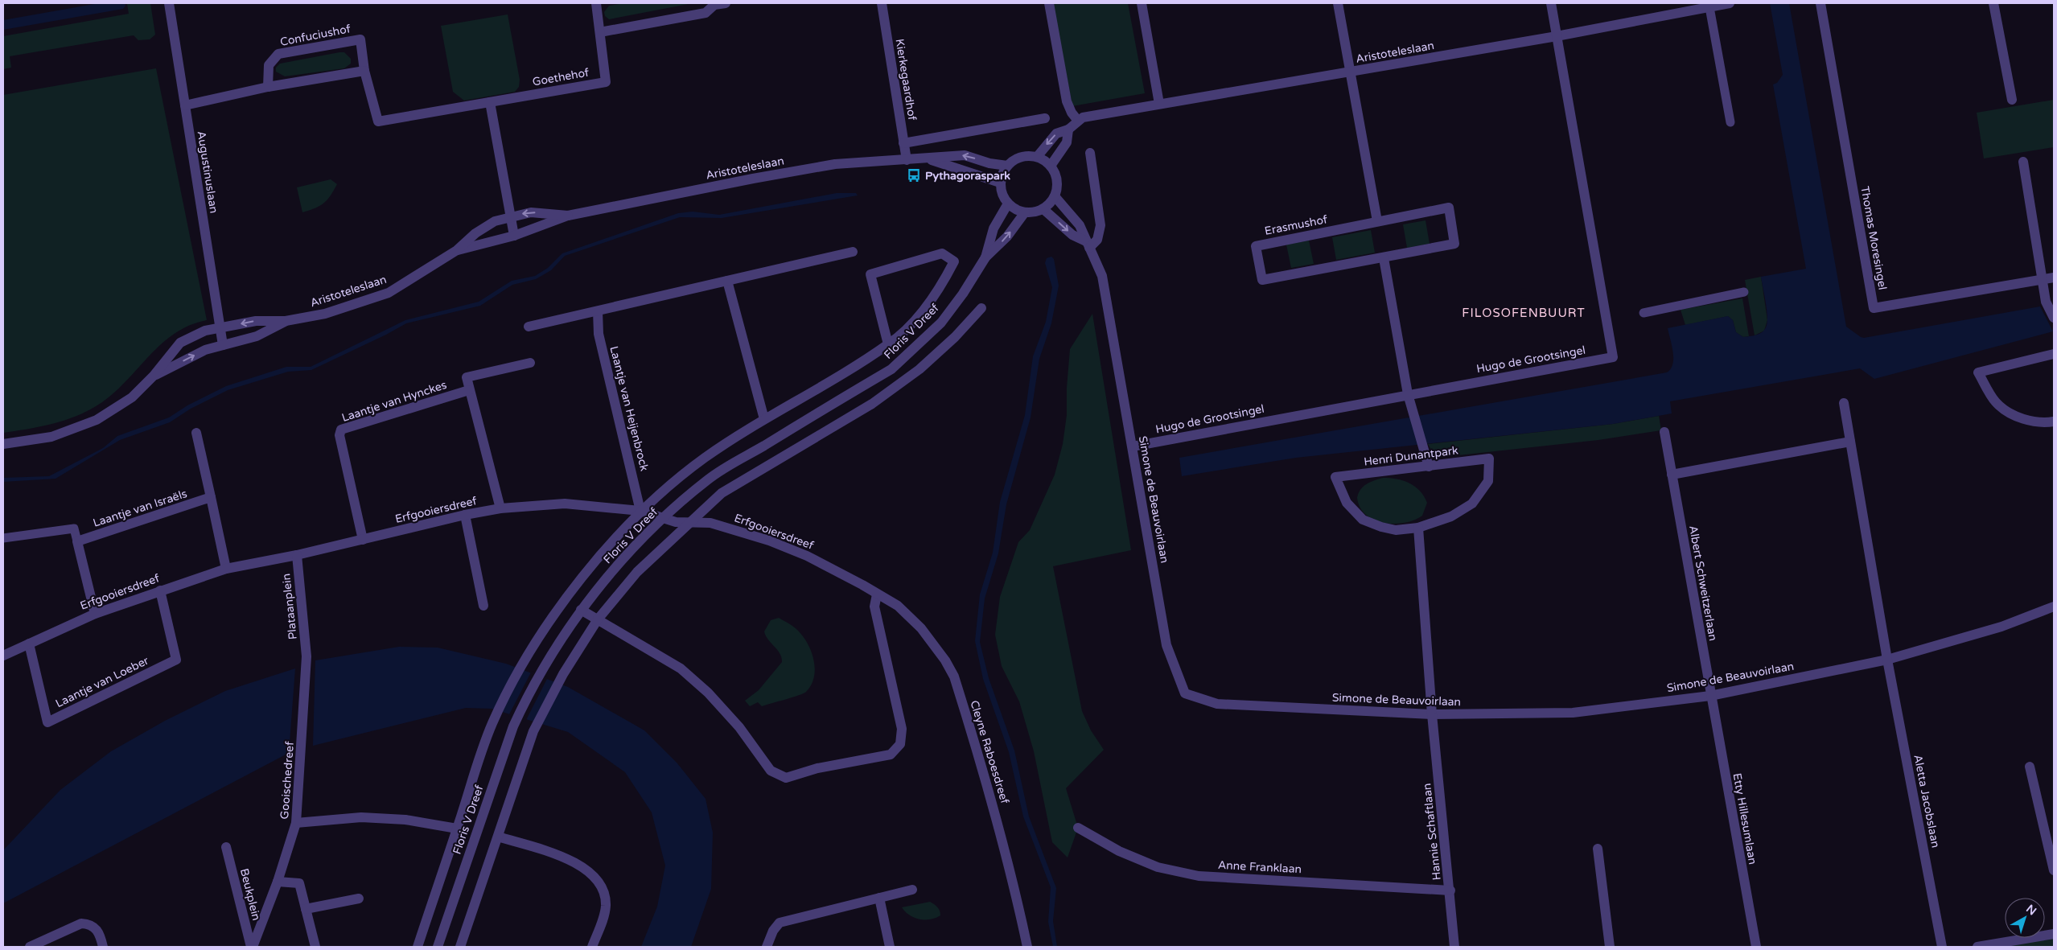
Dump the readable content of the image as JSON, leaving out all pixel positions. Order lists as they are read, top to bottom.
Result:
{
  "streets": {
    "street": [
      "Confuciushof",
      "Aristoteleslaan",
      "Goethehof",
      "Kierkegaardhof",
      "Augustinuslaan",
      "Erasmushof",
      "Thomas Moresingel",
      "Floris V Dreef",
      "Hugo de Grootsingel",
      "Laantje van Hynckes",
      "Laantje van Heijenbrock",
      "Henri Dunantpark",
      "Simone de Beauvoirlaan",
      "Laantje van Israëls",
      "Erfgooiersdreef",
      "Albert Schweitzerlaan",
      "Plataanplein",
      "Laantje van Loeber",
      "Cleyne Raboesdreef",
      "Gooischedreef",
      "Aletta Jacobslaan",
      "Etty Hillesumlaan",
      "Hannie Schaftlaan",
      "Anne Franklaan",
      "Beukplein"
    ]
  },
  "crossings": [
    ["Confuciushof", "Goethehof"],
    ["Aristoteleslaan", "Kierkegaardhof"],
    ["Aristoteleslaan", "Augustinuslaan"],
    ["Aristoteleslaan", "Floris V Dreef"],
    ["Aristoteleslaan", "Hugo de Grootsingel"],
    ["Aristoteleslaan", "Simone de Beauvoirlaan"],
    ["Floris V Dreef", "Laantje van Heijenbrock"],
    ["Floris V Dreef", "Simone de Beauvoirlaan"],
    ["Floris V Dreef", "Erfgooiersdreef"],
    ["Hugo de Grootsingel", "Simone de Beauvoirlaan"],
    ["Laantje van Hynckes", "Erfgooiersdreef"],
    ["Laantje van Heijenbrock", "Erfgooiersdreef"],
    ["Simone de Beauvoirlaan", "Albert Schweitzerlaan"],
    ["Simone de Beauvoirlaan", "Aletta Jacobslaan"],
    ["Simone de Beauvoirlaan", "Etty Hillesumlaan"],
    ["Simone de Beauvoirlaan", "Hannie Schaftlaan"],
    ["Erfgooiersdreef", "Plataanplein"],
    ["Erfgooiersdreef", "Laantje van Loeber"],
    ["Erfgooiersdreef", "Cleyne Raboesdreef"],
    ["Albert Schweitzerlaan", "Etty Hillesumlaan"],
    ["Plataanplein", "Gooischedreef"],
    ["Gooischedreef", "Beukplein"],
    ["Hannie Schaftlaan", "Anne Franklaan"]
  ],
  "districts": ["FILOSOFENBUURT"],
  "places": {
    "bus stop": ["Pythagoraspark"]
  },
  "north": "top right"
}
